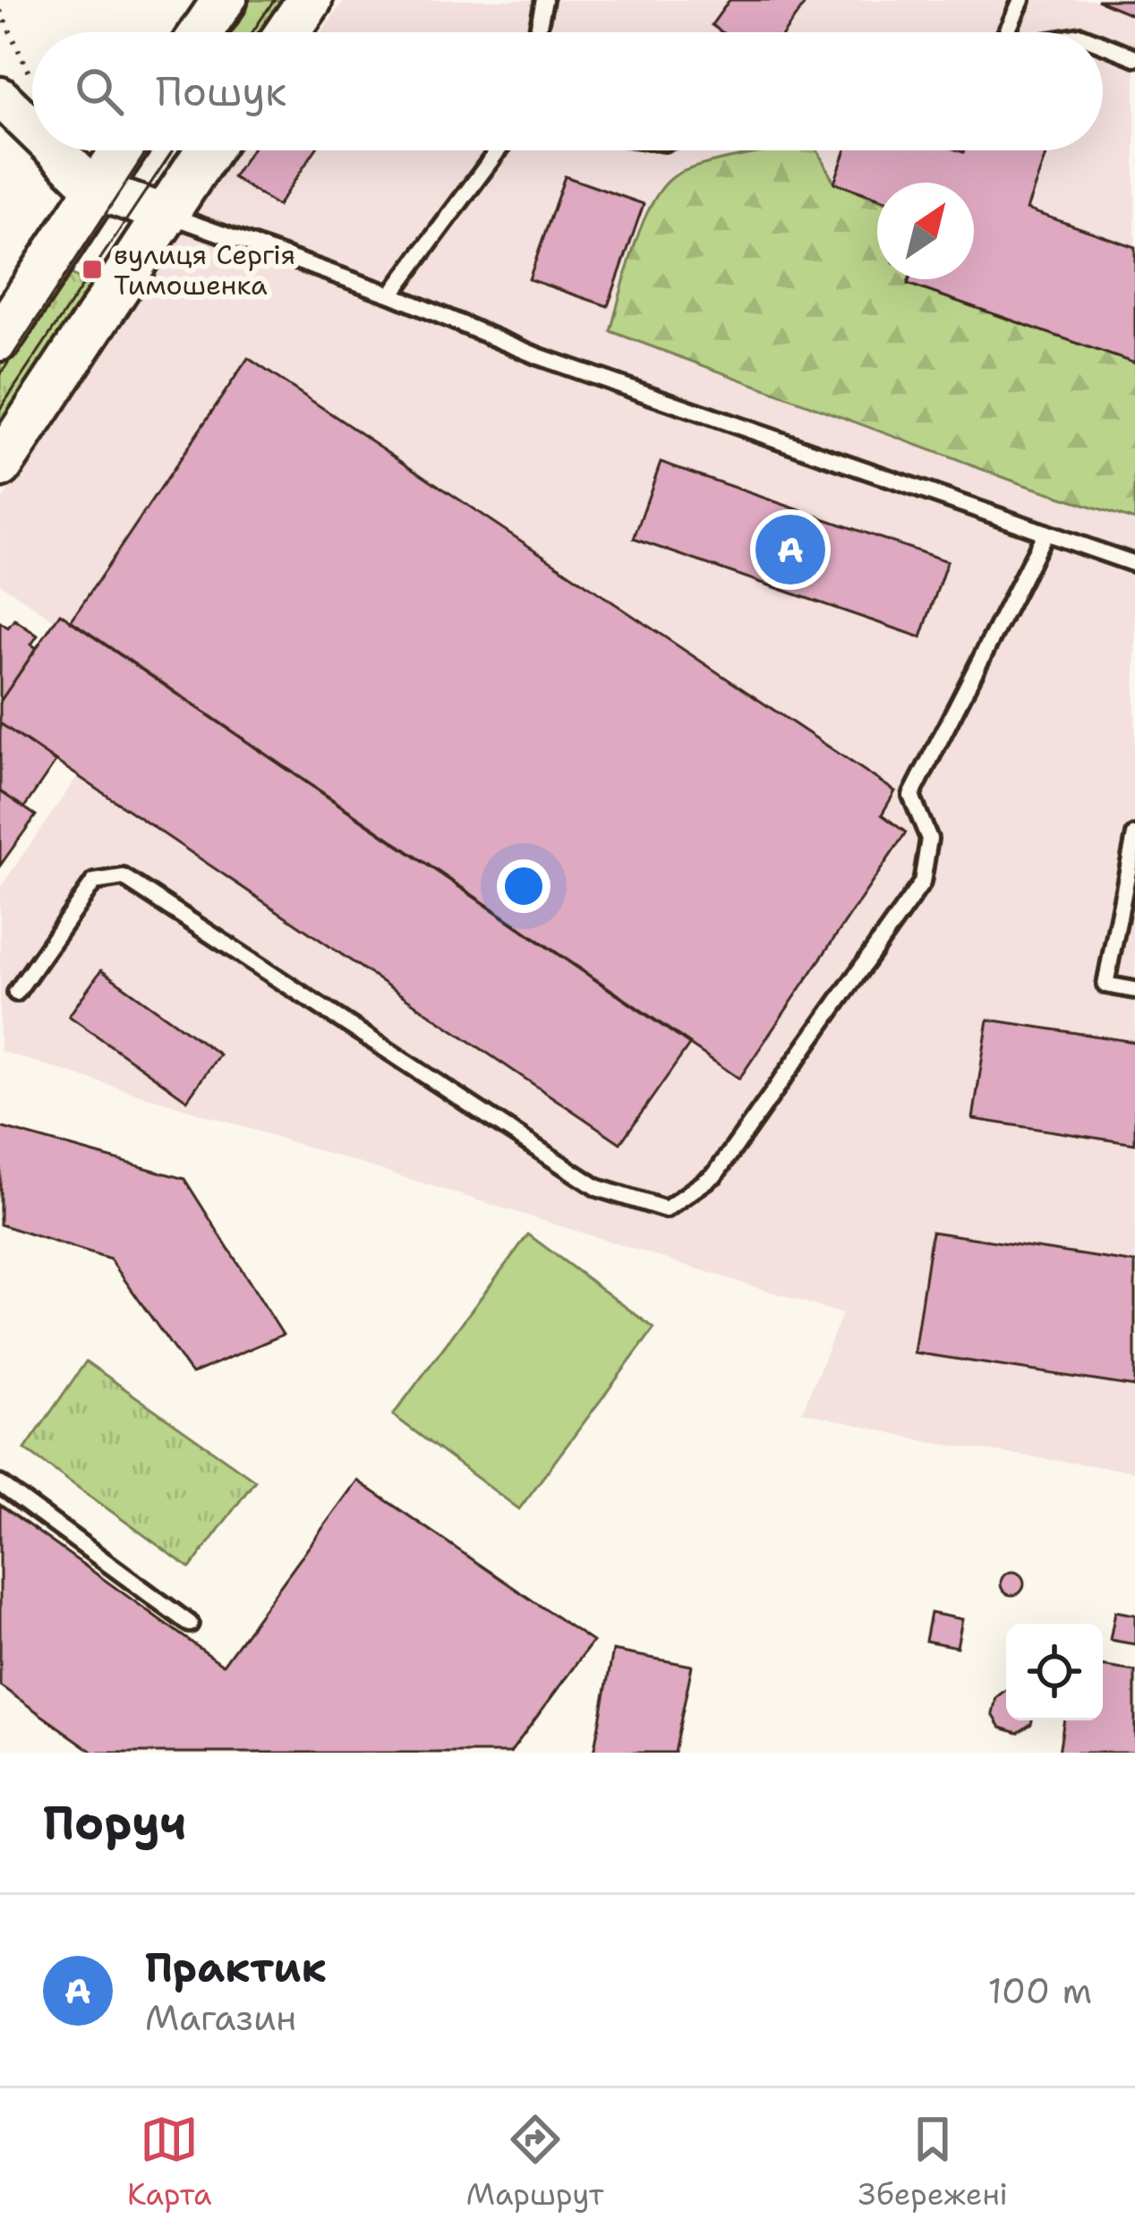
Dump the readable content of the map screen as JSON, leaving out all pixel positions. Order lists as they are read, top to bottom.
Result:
{
  "places": {
    "transit": ["вулиця Сергія Тимошенка"]
  },
  "north": "top right",
  "page": {
    "search": "Пошук",
    "pins": "A",
    "heading": "Поруч",
    "list": [
      {
        "mark": "A",
        "name": "Практик",
        "note": "Магазин",
        "value": "100 m"
      }
    ],
    "nav": ["Карта", "Маршрут", "Збережені"]
  }
}
